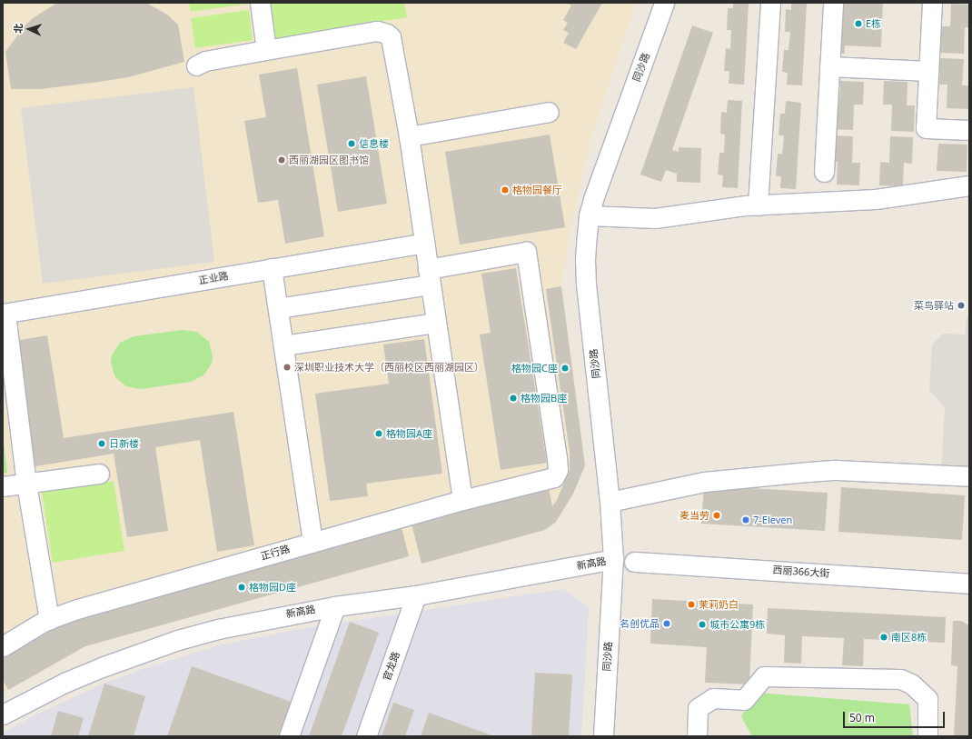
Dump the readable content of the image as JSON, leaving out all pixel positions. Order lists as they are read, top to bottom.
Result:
{
  "streets": {
    "street": [
      "同沙路",
      "正业路",
      "正行路",
      "新高路",
      "西丽366大街",
      "官龙路"
    ]
  },
  "crossings": [
    ["同沙路", "新高路"],
    ["新高路", "官龙路"]
  ],
  "places": [
    "E栋",
    "信息楼",
    "西丽湖园区图书馆",
    "格物园餐厅",
    "菜鸟驿站",
    "深圳职业技术大学（西丽校区西丽湖园区）",
    "格物园C座",
    "格物园B座",
    "格物园A座",
    "日新楼",
    "麦当劳",
    "7-Eleven",
    "格物园D座",
    "茉莉奶白",
    "名创优品",
    "城市公寓9栋",
    "南区8栋"
  ],
  "scale_bar": "50 m",
  "north": "left"
}
